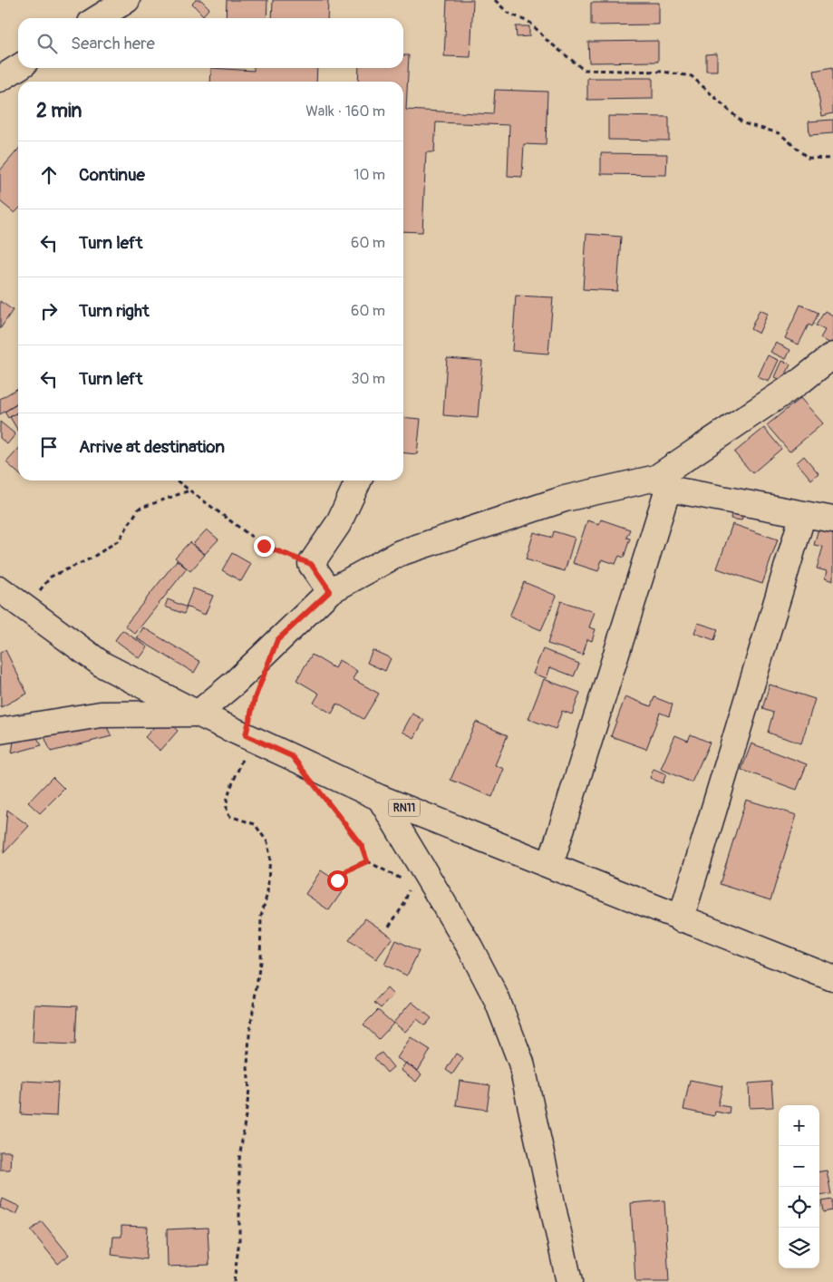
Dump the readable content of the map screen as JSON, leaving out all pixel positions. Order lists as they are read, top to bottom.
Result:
{
  "streets": {
    "street": ["RN11"]
  },
  "page": {
    "search": "Search here",
    "heading": ["2 min", "Walk · 160 m"],
    "list": [
      ["Continue", "10 m"],
      ["Turn left", "60 m"],
      ["Turn right", "60 m"],
      ["Turn left", "30 m"],
      "Arrive at destination"
    ],
    "map_buttons": ["+", "−"]
  }
}
